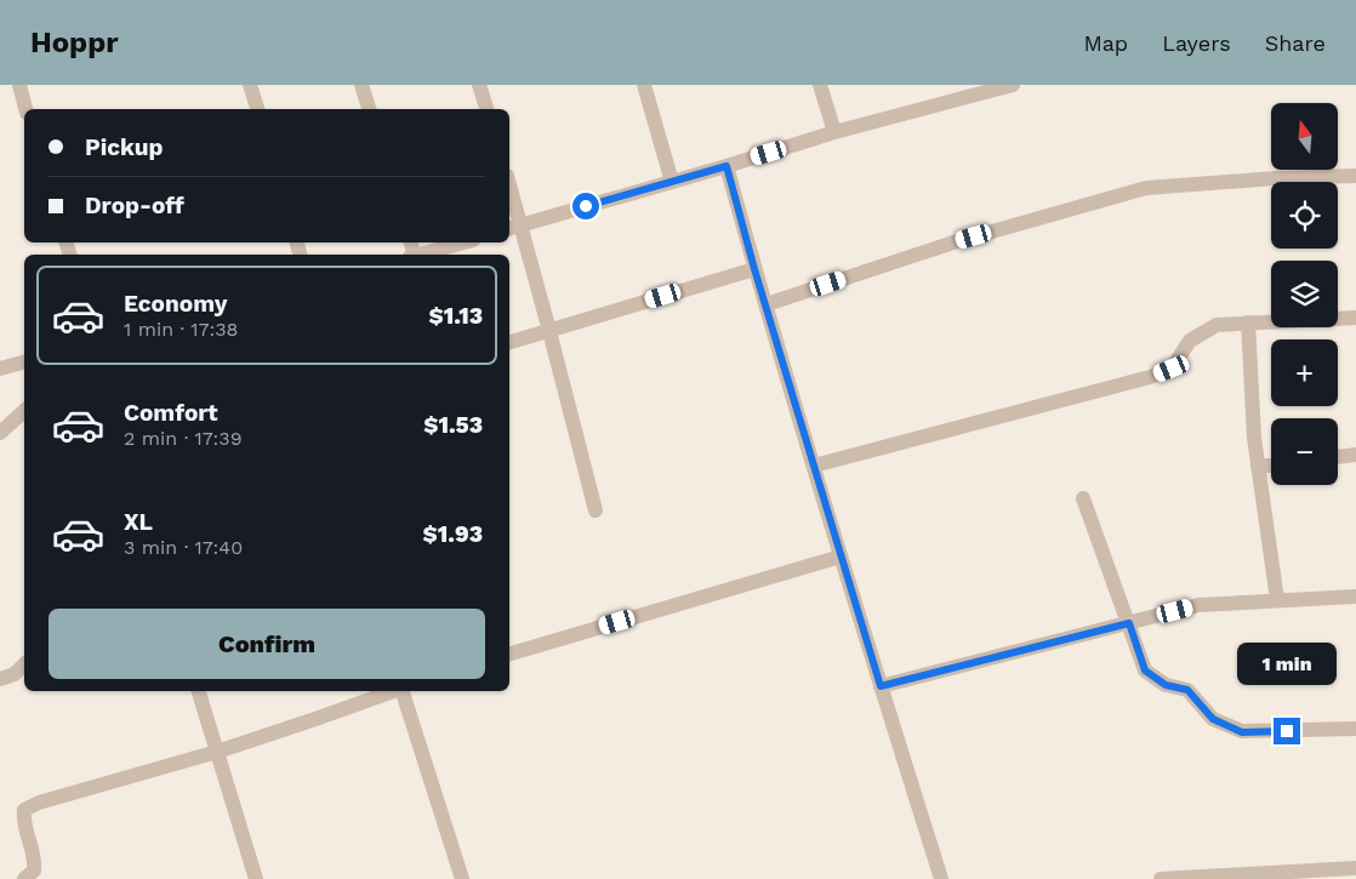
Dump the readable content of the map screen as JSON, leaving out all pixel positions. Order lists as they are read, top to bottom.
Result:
{
  "north": "top",
  "page": {
    "header": "Hoppr",
    "nav": ["Map", "Layers", "Share"],
    "map_buttons": ["+", "−"],
    "banner": ["Pickup", "Drop-off"],
    "list": [
      {
        "name": "Economy",
        "note": "1 min · 17:38",
        "value": "$1.13"
      },
      {
        "name": "Comfort",
        "note": "2 min · 17:39",
        "value": "$1.53"
      },
      {
        "name": "XL",
        "note": "3 min · 17:40",
        "value": "$1.93"
      }
    ],
    "buttons": "Confirm",
    "bubble": "1 min"
  }
}
